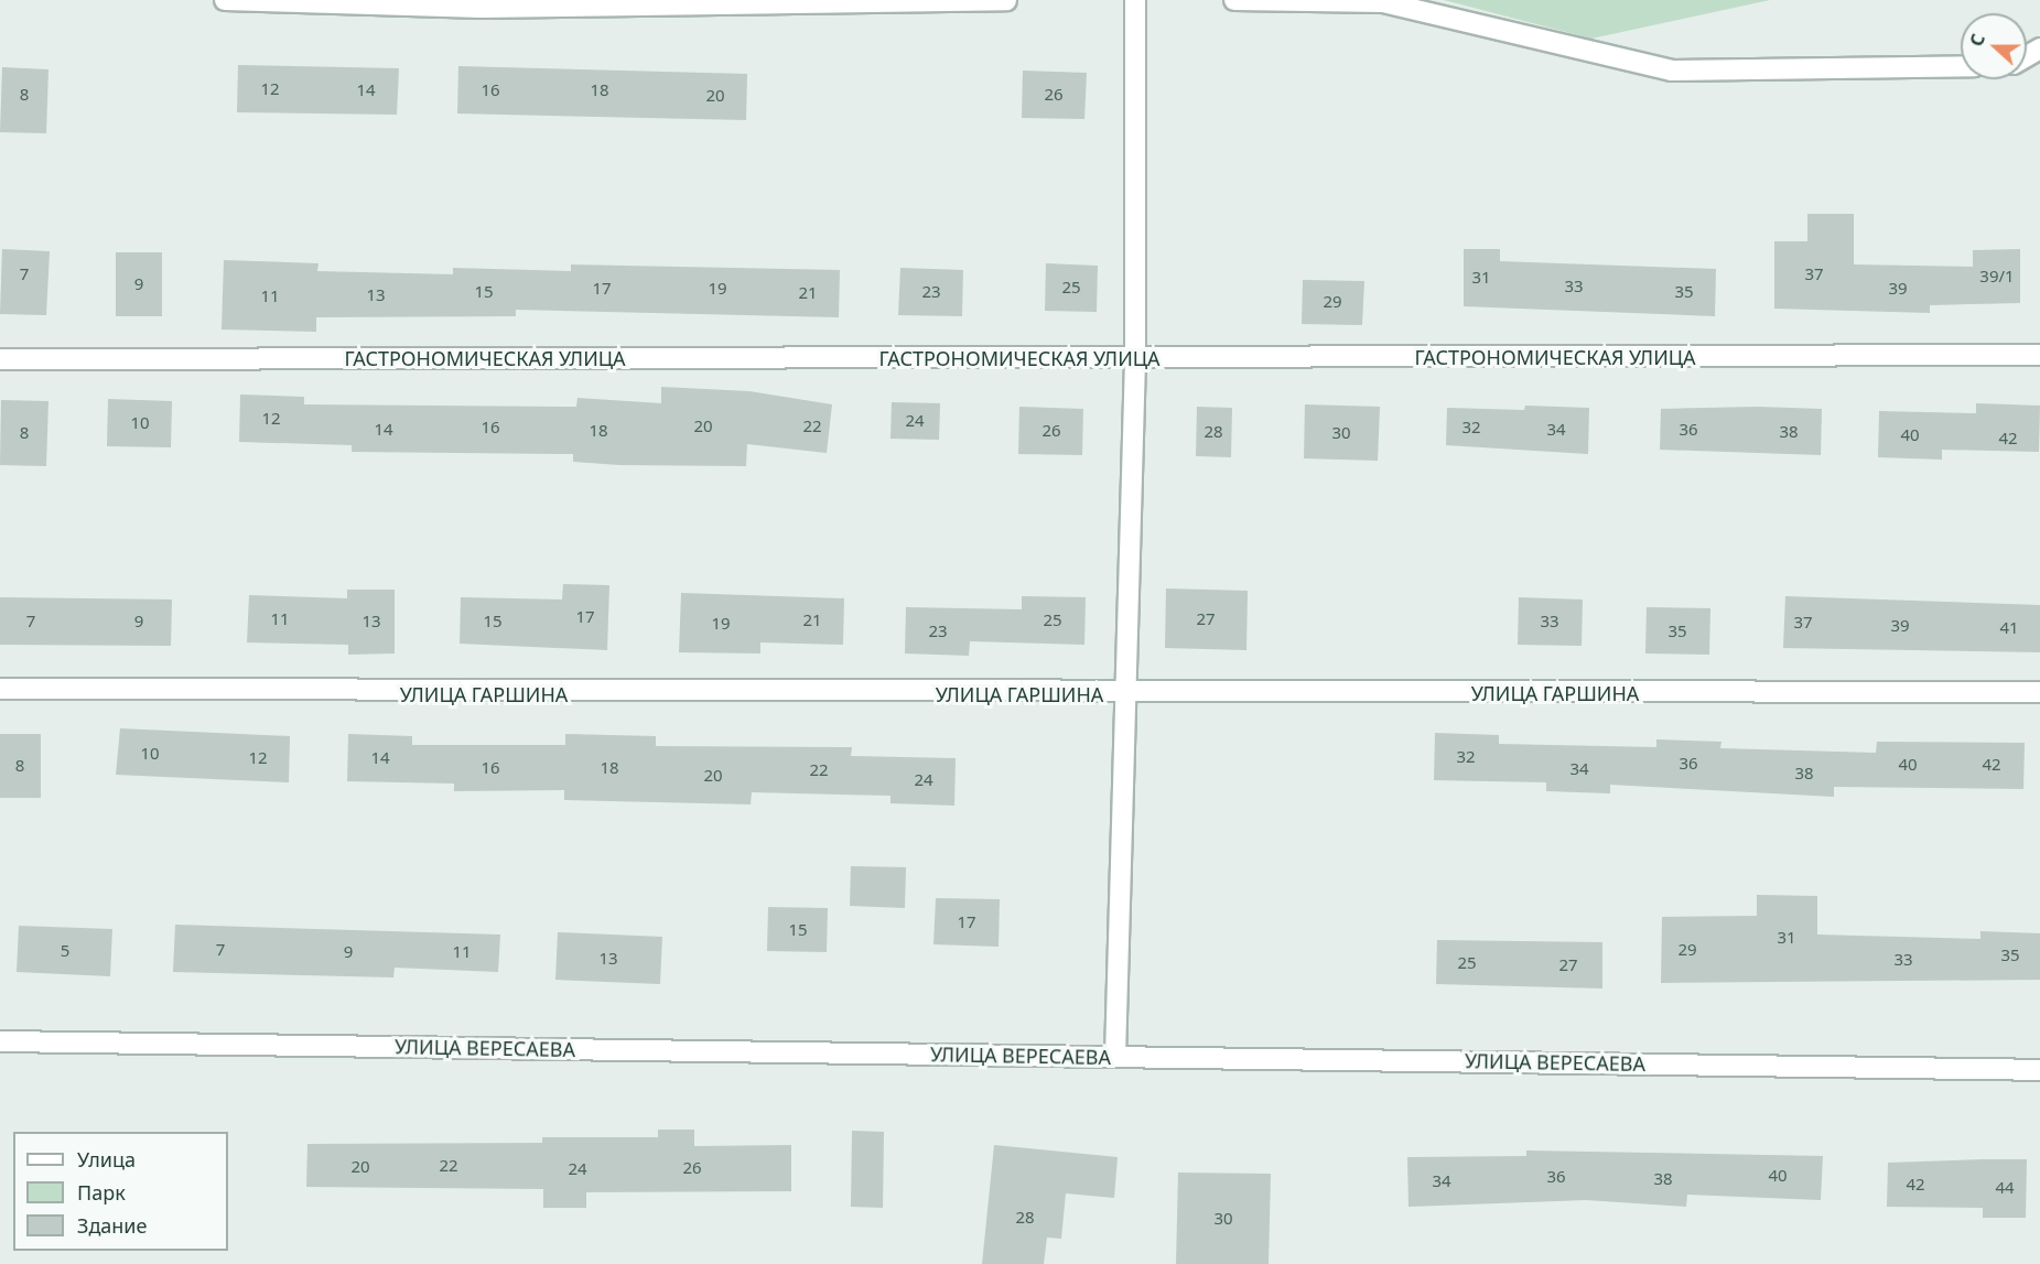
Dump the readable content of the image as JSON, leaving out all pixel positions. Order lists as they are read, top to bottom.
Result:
{
  "streets": {
    "street": ["ГАСТРОНОМИЧЕСКАЯ УЛИЦА", "УЛИЦА ГАРШИНА", "УЛИЦА ВЕРЕСАЕВА"]
  },
  "house_numbers": [
    "12",
    "14",
    "16",
    "18",
    "8",
    "26",
    "20",
    "7",
    "37",
    "39/1",
    "31",
    "9",
    "33",
    "25",
    "17",
    "19",
    "39",
    "15",
    "23",
    "35",
    "21",
    "13",
    "11",
    "29",
    "12",
    "24",
    "10",
    "20",
    "22",
    "16",
    "32",
    "14",
    "34",
    "36",
    "18",
    "26",
    "28",
    "38",
    "8",
    "30",
    "40",
    "42",
    "17",
    "11",
    "27",
    "21",
    "25",
    "7",
    "9",
    "13",
    "15",
    "33",
    "37",
    "19",
    "39",
    "41",
    "23",
    "35",
    "10",
    "32",
    "12",
    "14",
    "36",
    "40",
    "42",
    "8",
    "16",
    "18",
    "34",
    "22",
    "38",
    "20",
    "24",
    "17",
    "15",
    "31",
    "7",
    "29",
    "5",
    "9",
    "11",
    "35",
    "13",
    "33",
    "25",
    "27",
    "22",
    "20",
    "26",
    "24",
    "40",
    "36",
    "38",
    "34",
    "42",
    "44",
    "28",
    "30"
  ],
  "legend": ["Улица", "Парк", "Здание"],
  "north": "left"
}
